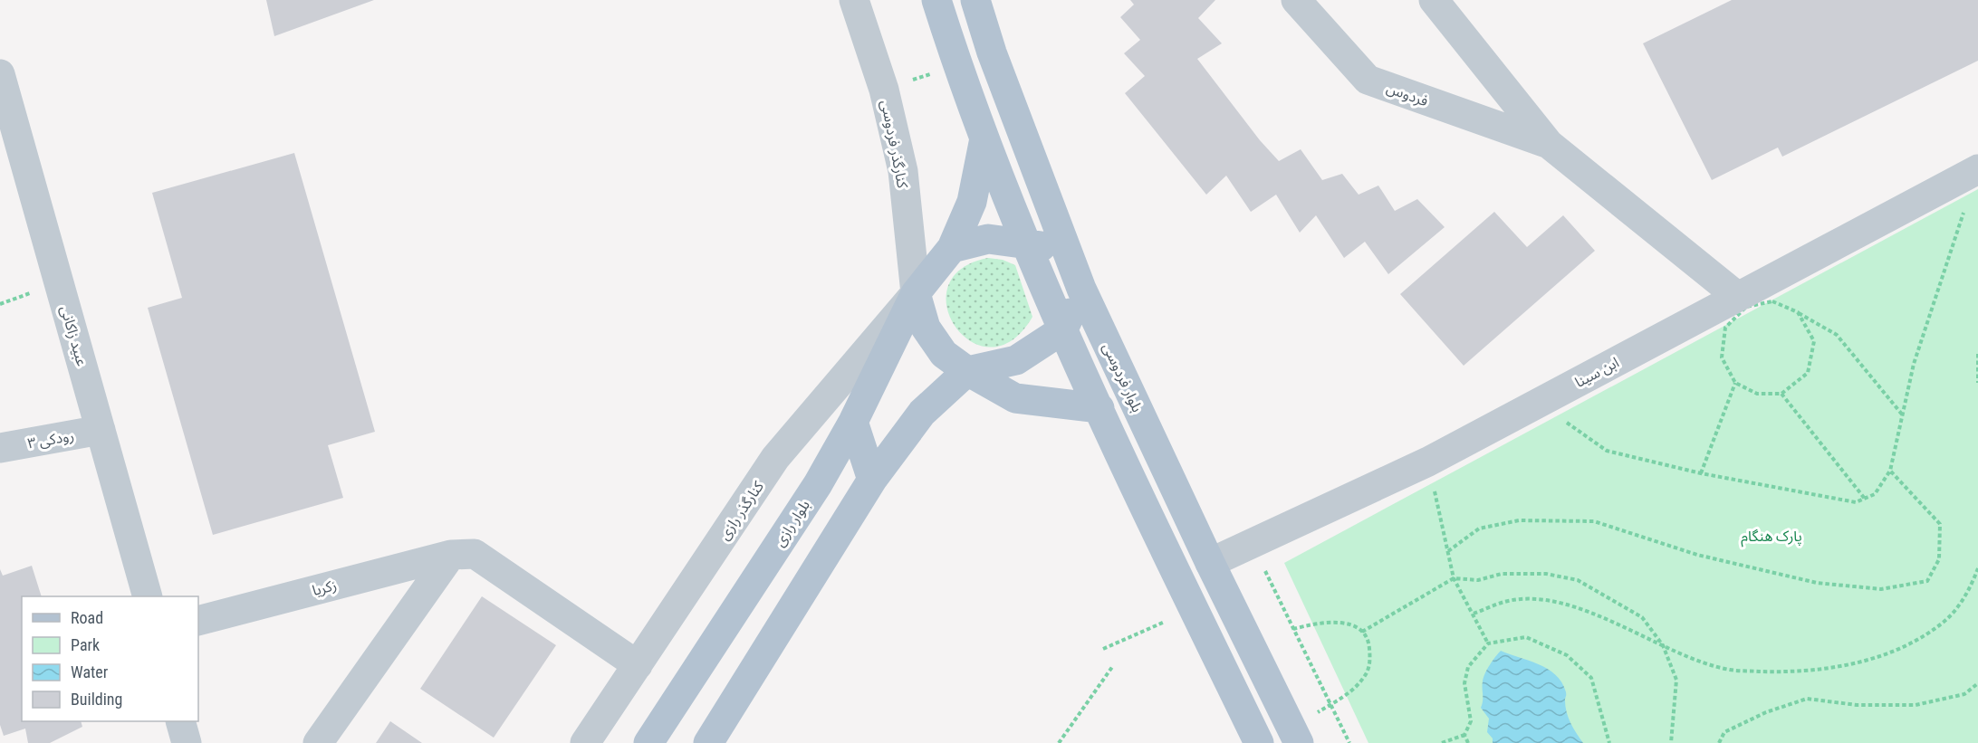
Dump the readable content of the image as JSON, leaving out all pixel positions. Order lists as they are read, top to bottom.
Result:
{
  "streets": {
    "main road": ["بلوار فردوسی", "بلوار رازی"],
    "street": [
      "فردوس",
      "کنارگذر فردوسی",
      "عبید زاکانی",
      "ابن سینا",
      "رودکی ۳",
      "کنارگذر رازی",
      "زکریا"
    ]
  },
  "crossings": [
    ["فردوس", "ابن سینا"],
    ["کنارگذر فردوسی", "کنارگذر رازی"],
    ["کنارگذر فردوسی", "بلوار رازی"],
    ["عبید زاکانی", "رودکی ۳"],
    ["ابن سینا", "بلوار فردوسی"],
    ["کنارگذر رازی", "بلوار رازی"],
    ["کنارگذر رازی", "زکریا"]
  ],
  "parks": ["پارک هنگام"],
  "legend": [
    "Road",
    "Park",
    "Water",
    "Building"
  ]
}
